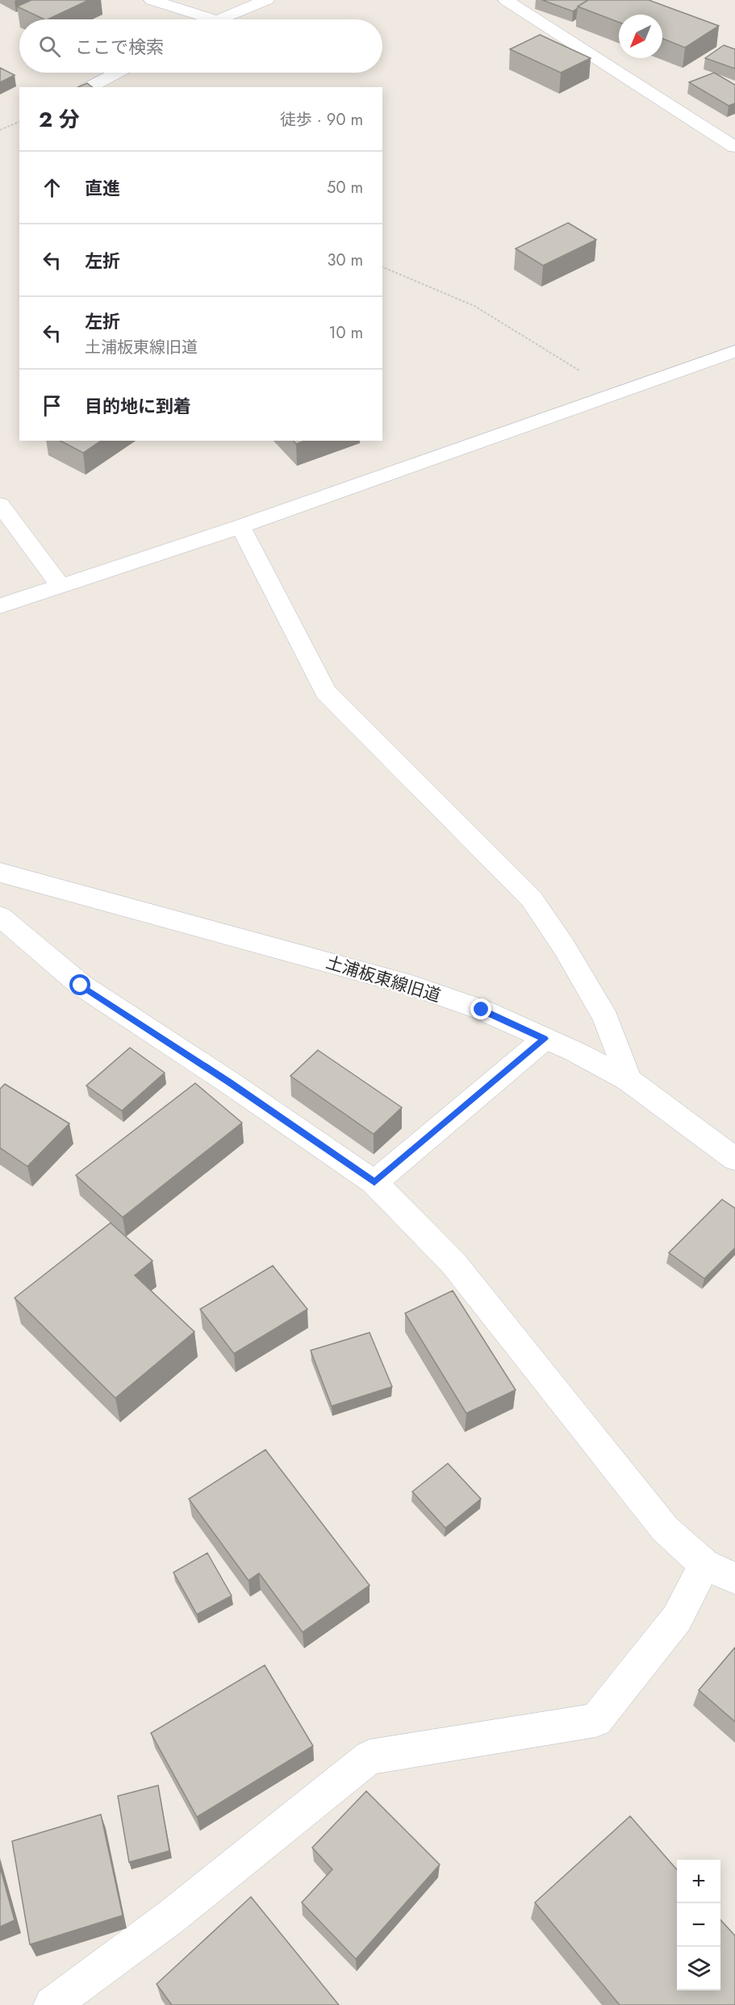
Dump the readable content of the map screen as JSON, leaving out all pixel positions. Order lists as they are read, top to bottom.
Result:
{
  "streets": {
    "street": ["土浦板東線旧道"]
  },
  "north": "bottom left",
  "page": {
    "search": "ここで検索",
    "heading": ["2 分", "徒歩 · 90 m"],
    "list": [
      ["直進", "50 m"],
      ["左折", "30 m"],
      ["左折", "土浦板東線旧道", "10 m"],
      "目的地に到着"
    ],
    "map_buttons": ["+", "−"]
  }
}
